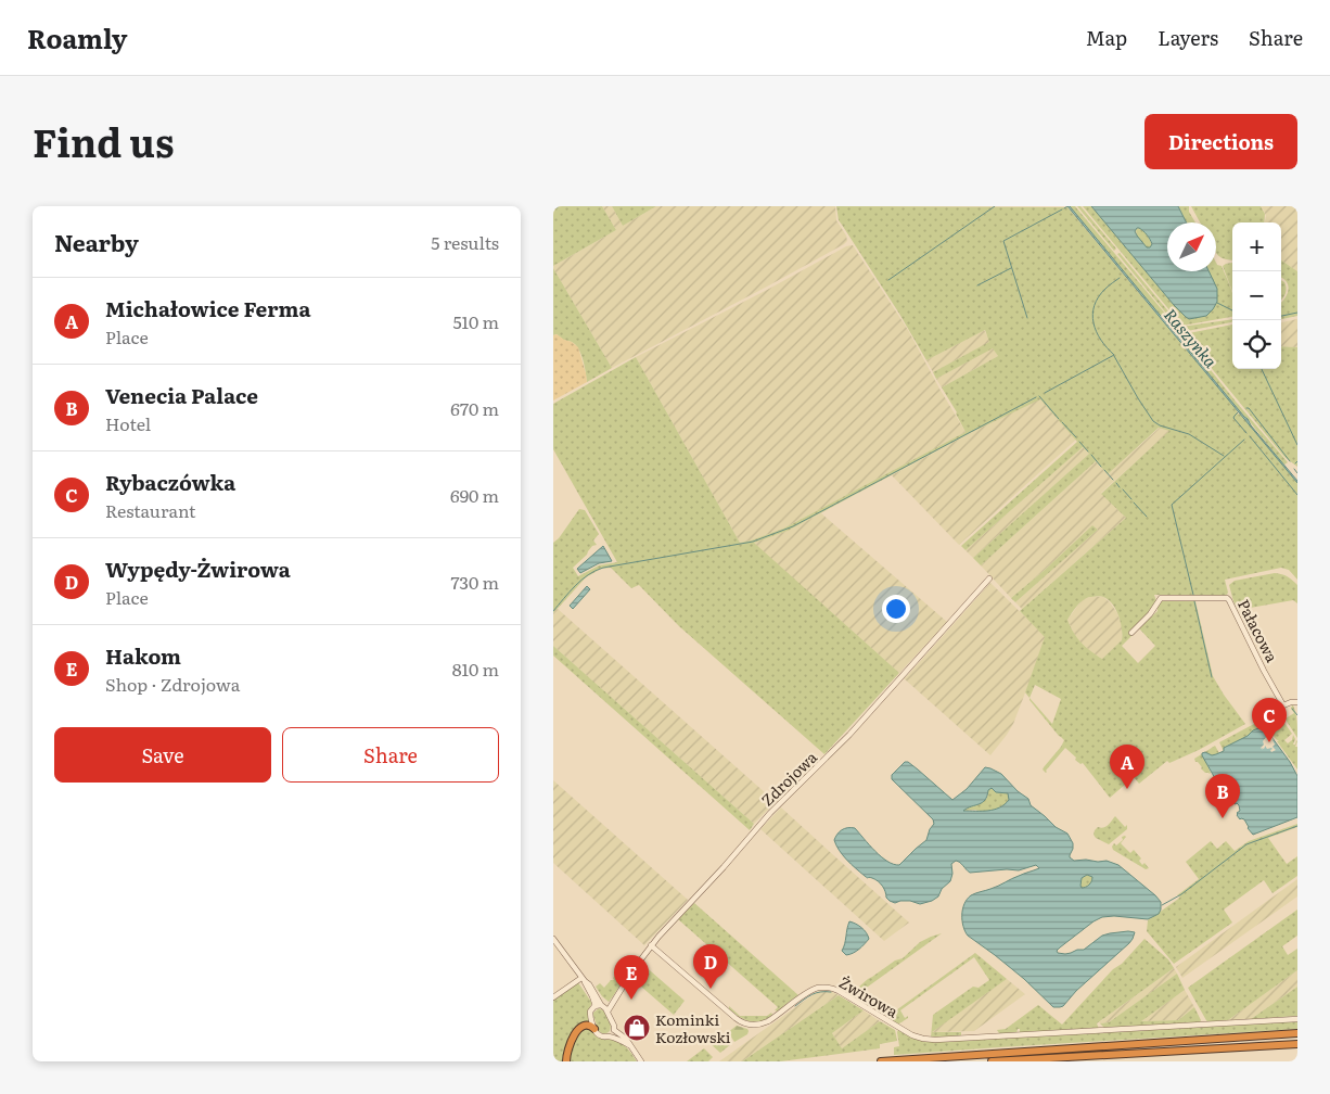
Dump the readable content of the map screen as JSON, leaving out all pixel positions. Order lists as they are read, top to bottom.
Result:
{
  "streets": {
    "street": ["Pałacowa", "Zdrojowa", "Żwirowa"]
  },
  "crossings": [
    ["Zdrojowa", "Żwirowa"]
  ],
  "water": ["Raszynka"],
  "places": {
    "shop": ["Kominki Kozłowski"]
  },
  "north": "top right",
  "page": {
    "header": "Roamly",
    "nav": ["Map", "Layers", "Share"],
    "title": "Find us",
    "buttons": [
      "Directions",
      ["Save", "Share"]
    ],
    "heading": ["Nearby", "5 results"],
    "map_buttons": ["+", "−"],
    "list": [
      {
        "mark": "A",
        "name": "Michałowice Ferma",
        "note": "Place",
        "value": "510 m"
      },
      {
        "mark": "B",
        "name": "Venecia Palace",
        "note": "Hotel",
        "value": "670 m"
      },
      {
        "mark": "C",
        "name": "Rybaczówka",
        "note": "Restaurant",
        "value": "690 m"
      },
      {
        "mark": "D",
        "name": "Wypędy-Żwirowa",
        "note": "Place",
        "value": "730 m"
      },
      {
        "mark": "E",
        "name": "Hakom",
        "note": "Shop · Zdrojowa",
        "value": "810 m"
      }
    ],
    "pins": [
      "C",
      "A",
      "B",
      "D",
      "E"
    ]
  }
}
